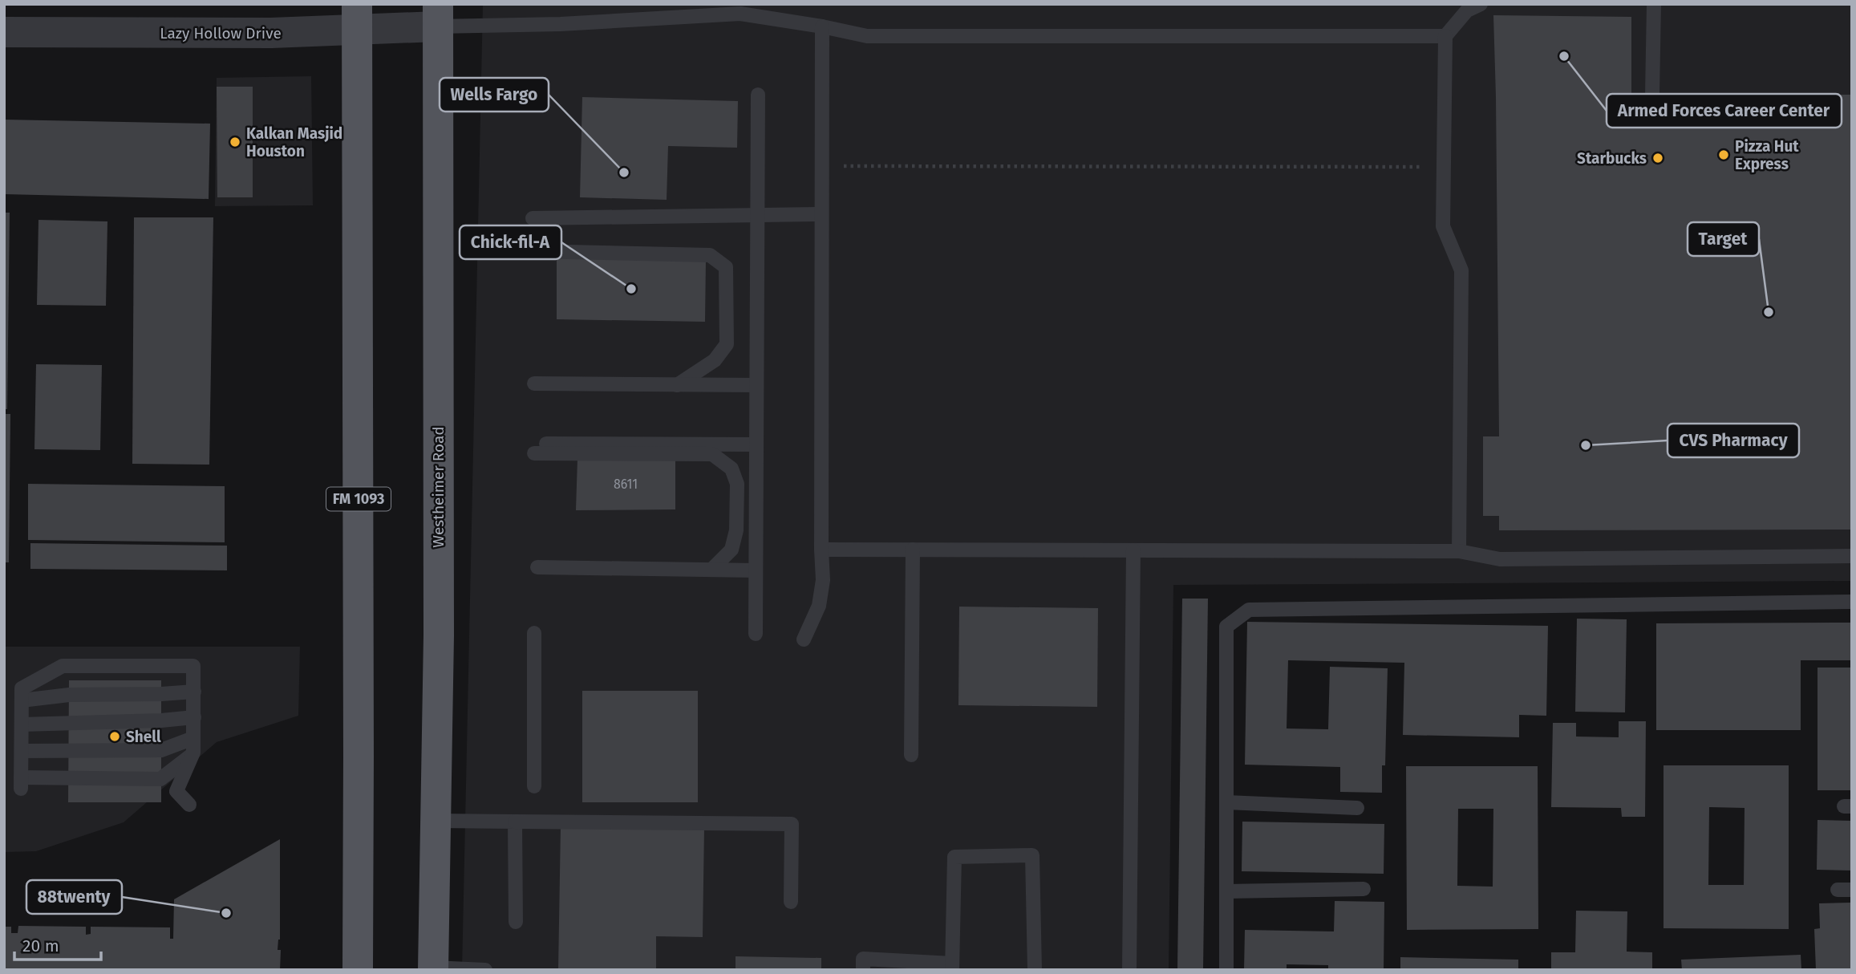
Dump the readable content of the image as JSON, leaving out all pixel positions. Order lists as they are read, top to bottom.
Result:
{
  "streets": {
    "main road": ["Westheimer Road", "FM 1093"],
    "street": ["Lazy Hollow Drive"]
  },
  "crossings": [
    ["Lazy Hollow Drive", "Westheimer Road"],
    ["Lazy Hollow Drive", "FM 1093"]
  ],
  "places": [
    "Armed Forces Career Center",
    "Kalkan Masjid Houston",
    "Pizza Hut Express",
    "Starbucks",
    "Wells Fargo",
    "Chick-fil-A",
    "Target",
    "CVS Pharmacy",
    "Shell",
    "88twenty"
  ],
  "house_numbers": ["8611"],
  "scale_bar": "20 m"
}
